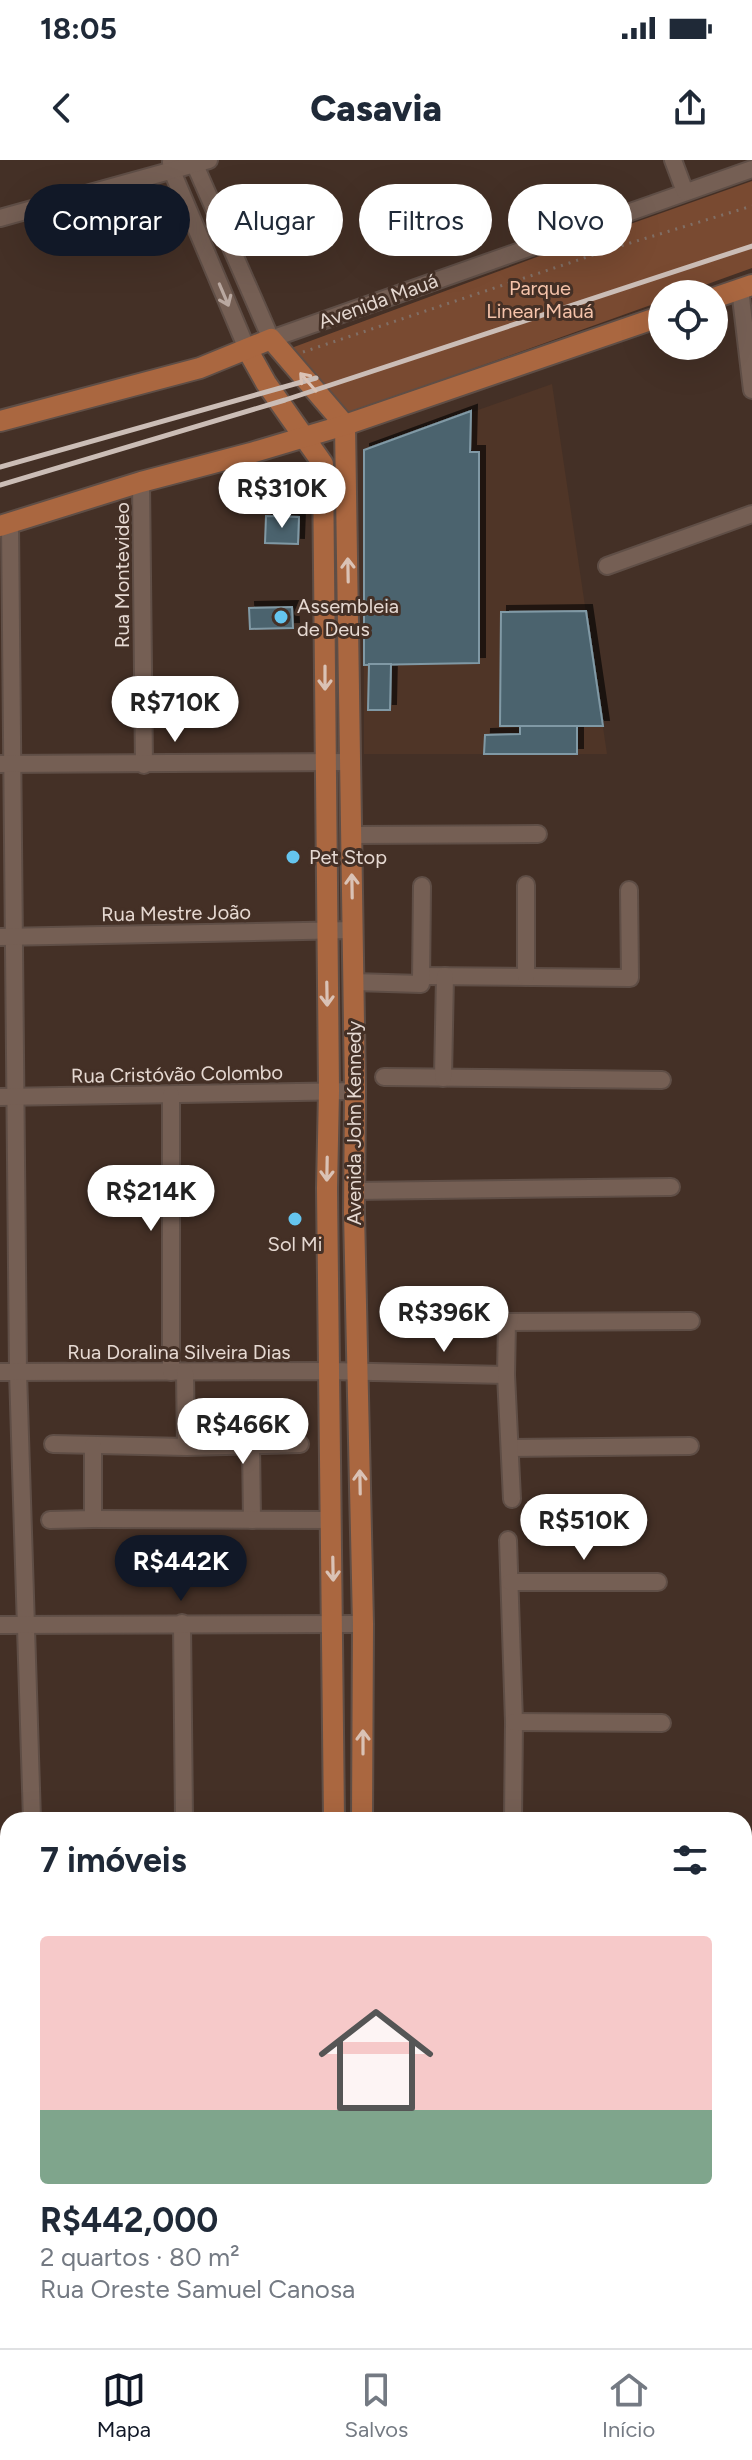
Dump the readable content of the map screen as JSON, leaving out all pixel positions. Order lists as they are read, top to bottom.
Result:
{
  "streets": {
    "main road": ["Avenida Mauá", "Avenida John Kennedy"],
    "street": [
      "Rua Montevideo",
      "Rua Mestre João",
      "Rua Cristóvão Colombo",
      "Rua Doralina Silveira Dias"
    ]
  },
  "crossings": [
    ["Avenida Mauá", "Avenida John Kennedy"],
    ["Rua Mestre João", "Avenida John Kennedy"],
    ["Rua Cristóvão Colombo", "Avenida John Kennedy"],
    ["Avenida John Kennedy", "Rua Doralina Silveira Dias"]
  ],
  "parks": ["Parque Linear Mauá"],
  "places": ["Assembleia de Deus", "Pet Stop", "Sol Mi"],
  "page": {
    "status": "18:05",
    "header": "Casavia",
    "chip": [
      "Comprar",
      "Alugar",
      "Filtros",
      "Novo"
    ],
    "price": [
      "R$310K",
      "R$710K",
      "R$214K",
      "R$396K",
      "R$466K",
      "R$510K",
      "R$442K"
    ],
    "heading": "7 imóveis",
    "list": [
      {
        "name": "R$442,000",
        "note": "2 quartos · 80 m² · Rua Oreste Samuel Canosa"
      }
    ],
    "tabs": ["Mapa", "Salvos", "Início"]
  }
}
